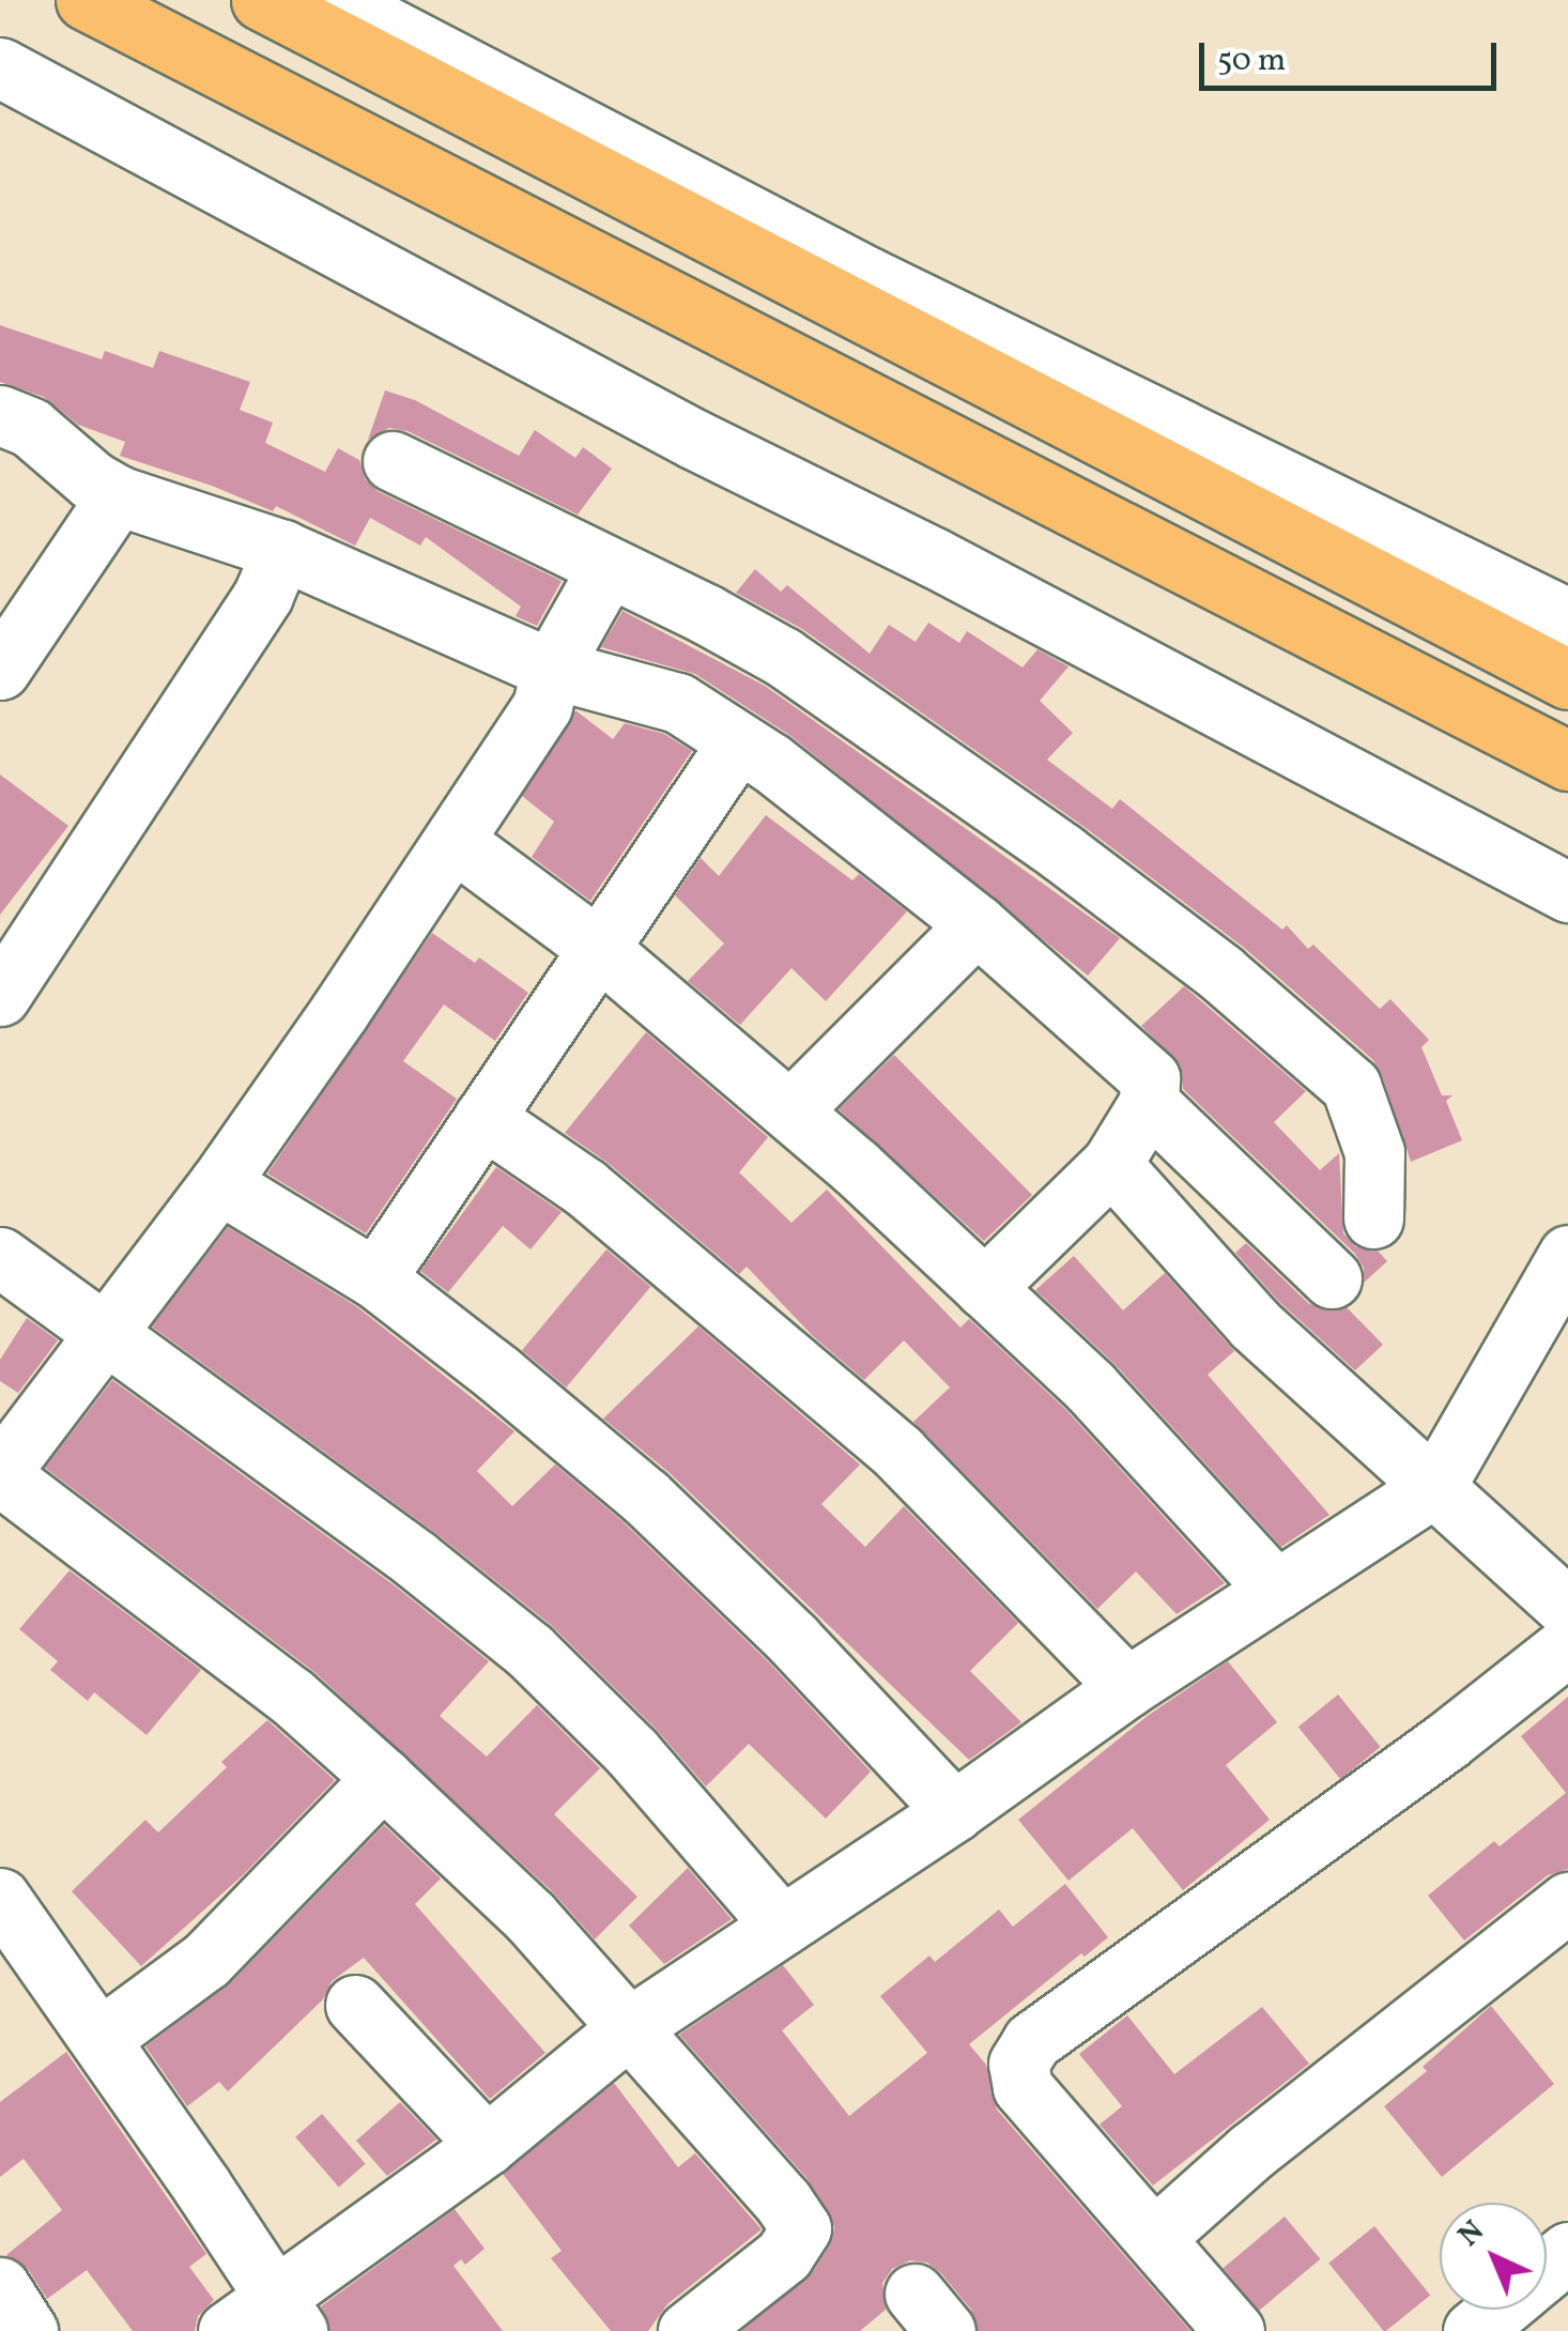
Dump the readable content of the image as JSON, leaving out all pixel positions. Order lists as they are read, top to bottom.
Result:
{
  "scale_bar": "50 m",
  "north": "top left"
}
